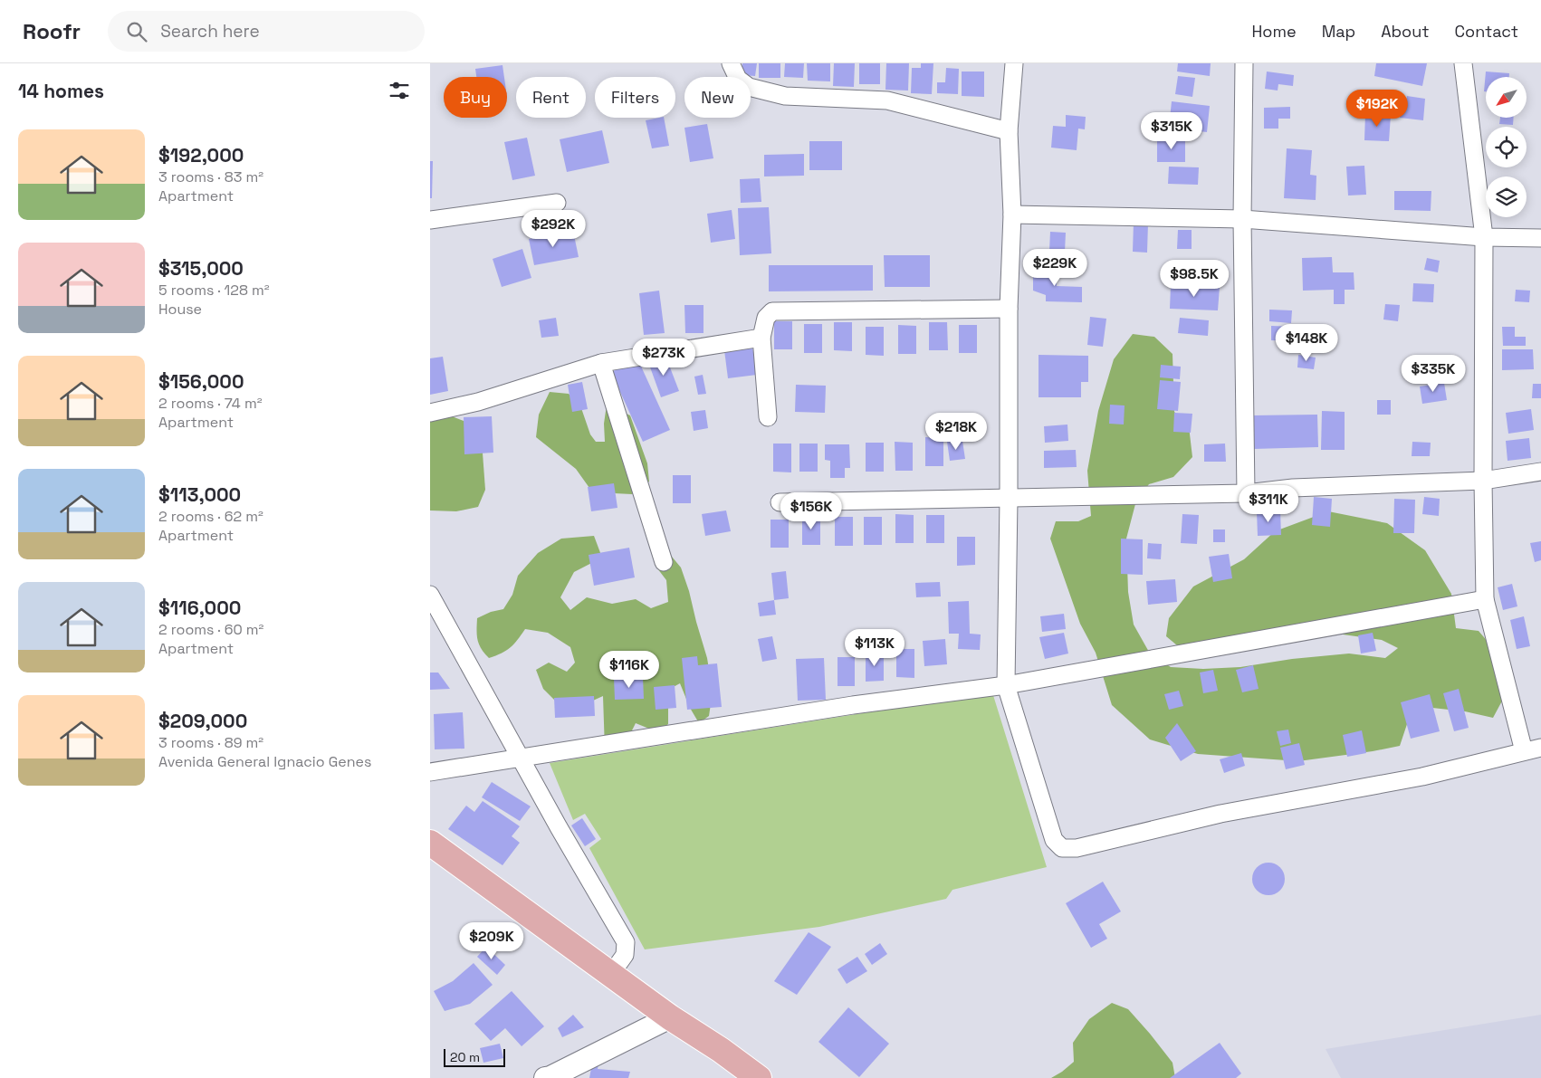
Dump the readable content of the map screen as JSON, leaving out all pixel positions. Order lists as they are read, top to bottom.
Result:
{
  "scale_bar": "20 m",
  "north": "bottom left",
  "page": {
    "header": "Roofr",
    "search": "Search here",
    "nav": [
      "Home",
      "Map",
      "About",
      "Contact"
    ],
    "heading": "14 homes",
    "chip": [
      "Buy",
      "Rent",
      "Filters",
      "New"
    ],
    "price": [
      "$192K",
      "$315K",
      "$292K",
      "$229K",
      "$98.5K",
      "$148K",
      "$273K",
      "$335K",
      "$218K",
      "$311K",
      "$156K",
      "$113K",
      "$116K",
      "$209K"
    ],
    "list": [
      {
        "name": "$192,000",
        "note": "3 rooms · 83 m² · Apartment"
      },
      {
        "name": "$315,000",
        "note": "5 rooms · 128 m² · House"
      },
      {
        "name": "$156,000",
        "note": "2 rooms · 74 m² · Apartment"
      },
      {
        "name": "$113,000",
        "note": "2 rooms · 62 m² · Apartment"
      },
      {
        "name": "$116,000",
        "note": "2 rooms · 60 m² · Apartment"
      },
      {
        "name": "$209,000",
        "note": "3 rooms · 89 m² · Avenida General Ignacio Genes"
      }
    ],
    "scale": "20 m"
  }
}
